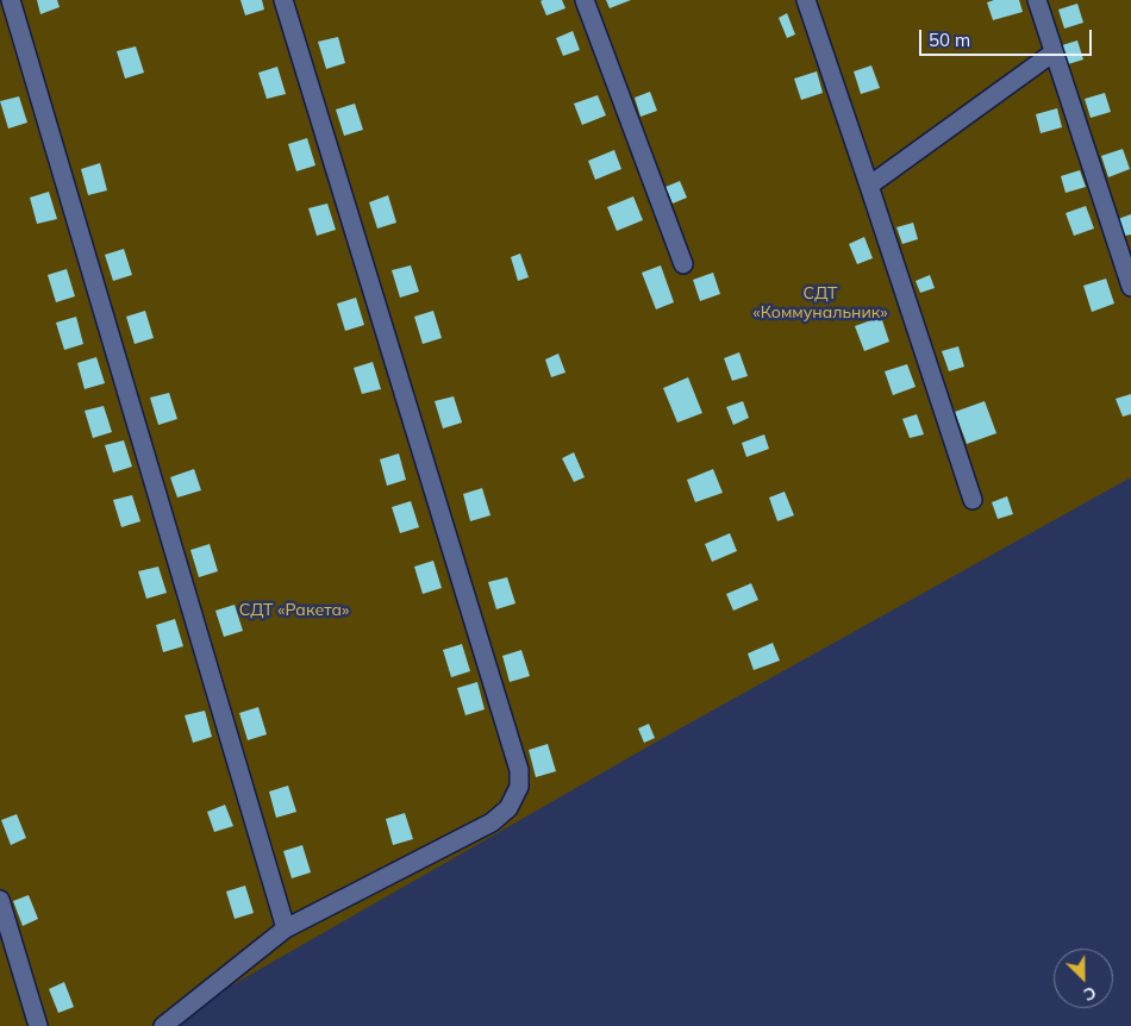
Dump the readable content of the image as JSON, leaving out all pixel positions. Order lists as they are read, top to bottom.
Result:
{
  "parks": ["СДТ «Коммунальник»", "СДТ «Ракета»"],
  "scale_bar": "50 m",
  "north": "bottom right"
}
